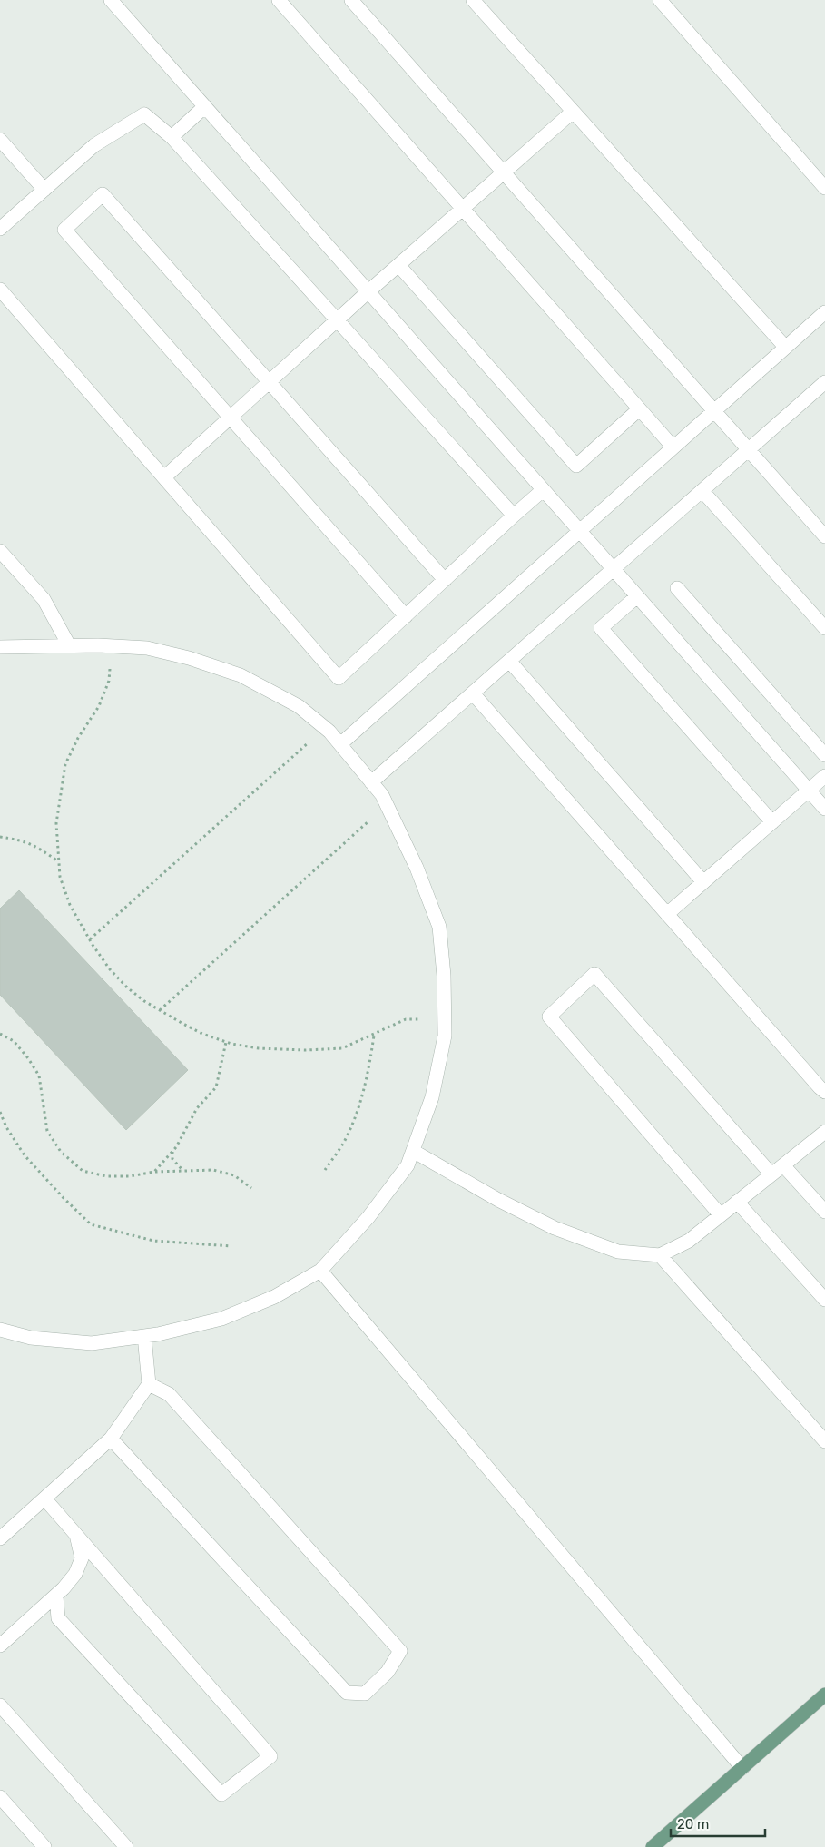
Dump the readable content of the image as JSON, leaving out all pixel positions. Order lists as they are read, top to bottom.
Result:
{
  "scale_bar": "20 m"
}
